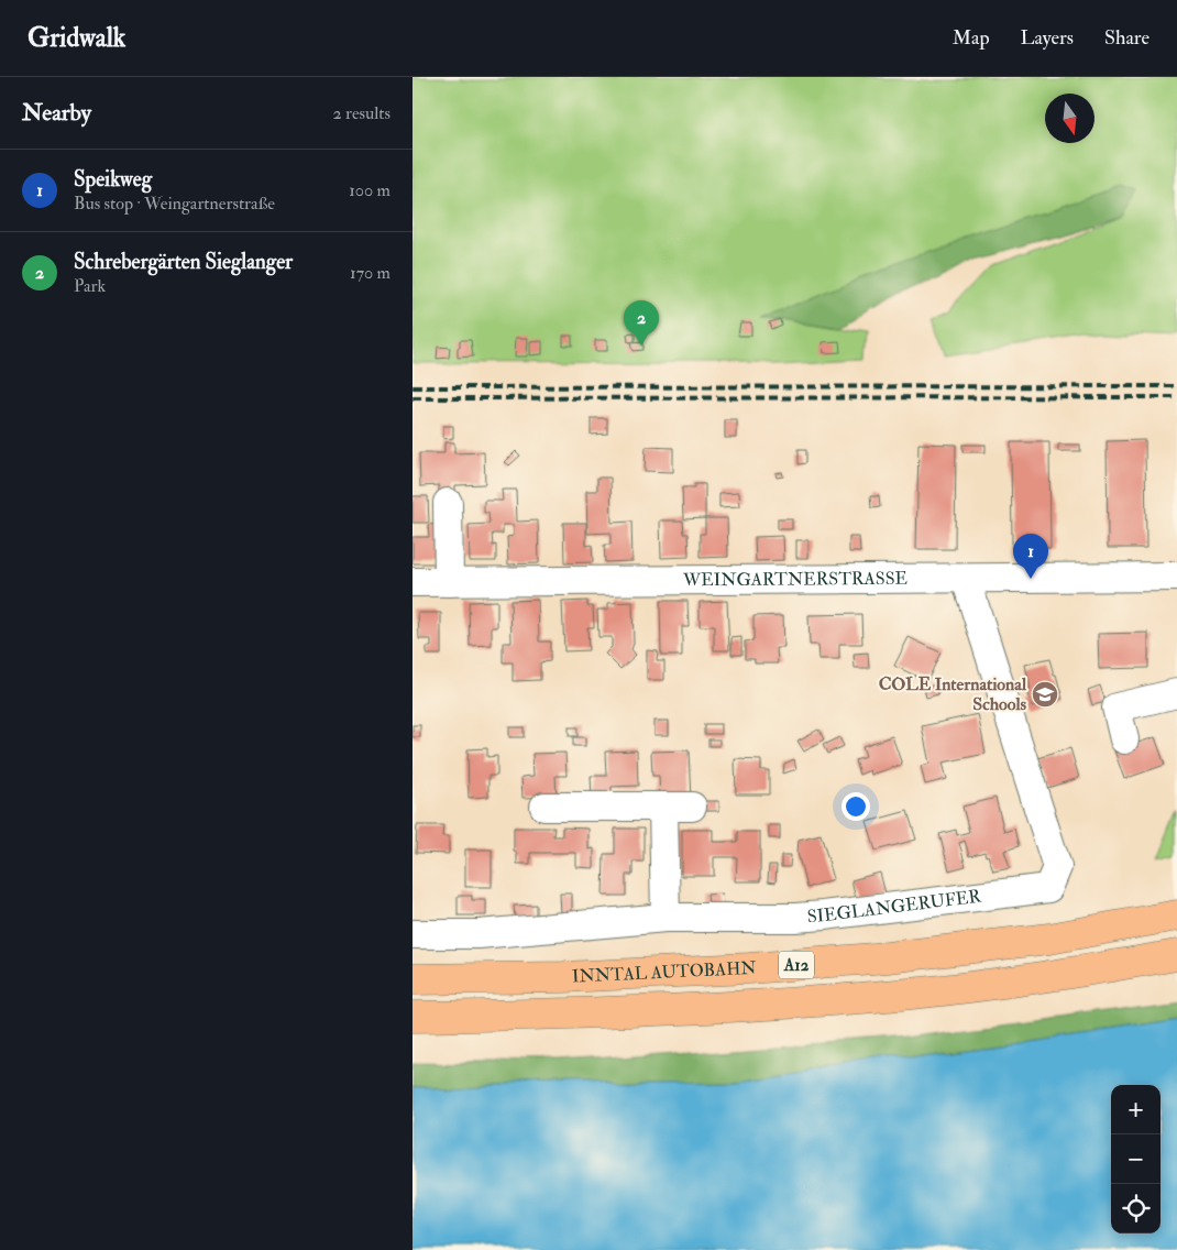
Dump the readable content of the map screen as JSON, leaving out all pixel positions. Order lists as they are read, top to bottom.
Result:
{
  "streets": {
    "highway": ["A12", "INNTAL AUTOBAHN"],
    "street": ["WEINGARTNERSTRASSE", "SIEGLANGERUFER"]
  },
  "crossings": [
    ["WEINGARTNERSTRASSE", "SIEGLANGERUFER"]
  ],
  "places": {
    "school or university": ["COLE International Schools"]
  },
  "north": "bottom",
  "page": {
    "header": "Gridwalk",
    "nav": ["Map", "Layers", "Share"],
    "heading": ["Nearby", "2 results"],
    "list": [
      {
        "mark": "1",
        "name": "Speikweg",
        "note": "Bus stop · Weingartnerstraße",
        "value": "100 m"
      },
      {
        "mark": "2",
        "name": "Schrebergärten Sieglanger",
        "note": "Park",
        "value": "170 m"
      }
    ],
    "pins": ["2", "1"],
    "map_buttons": ["+", "−"]
  }
}
